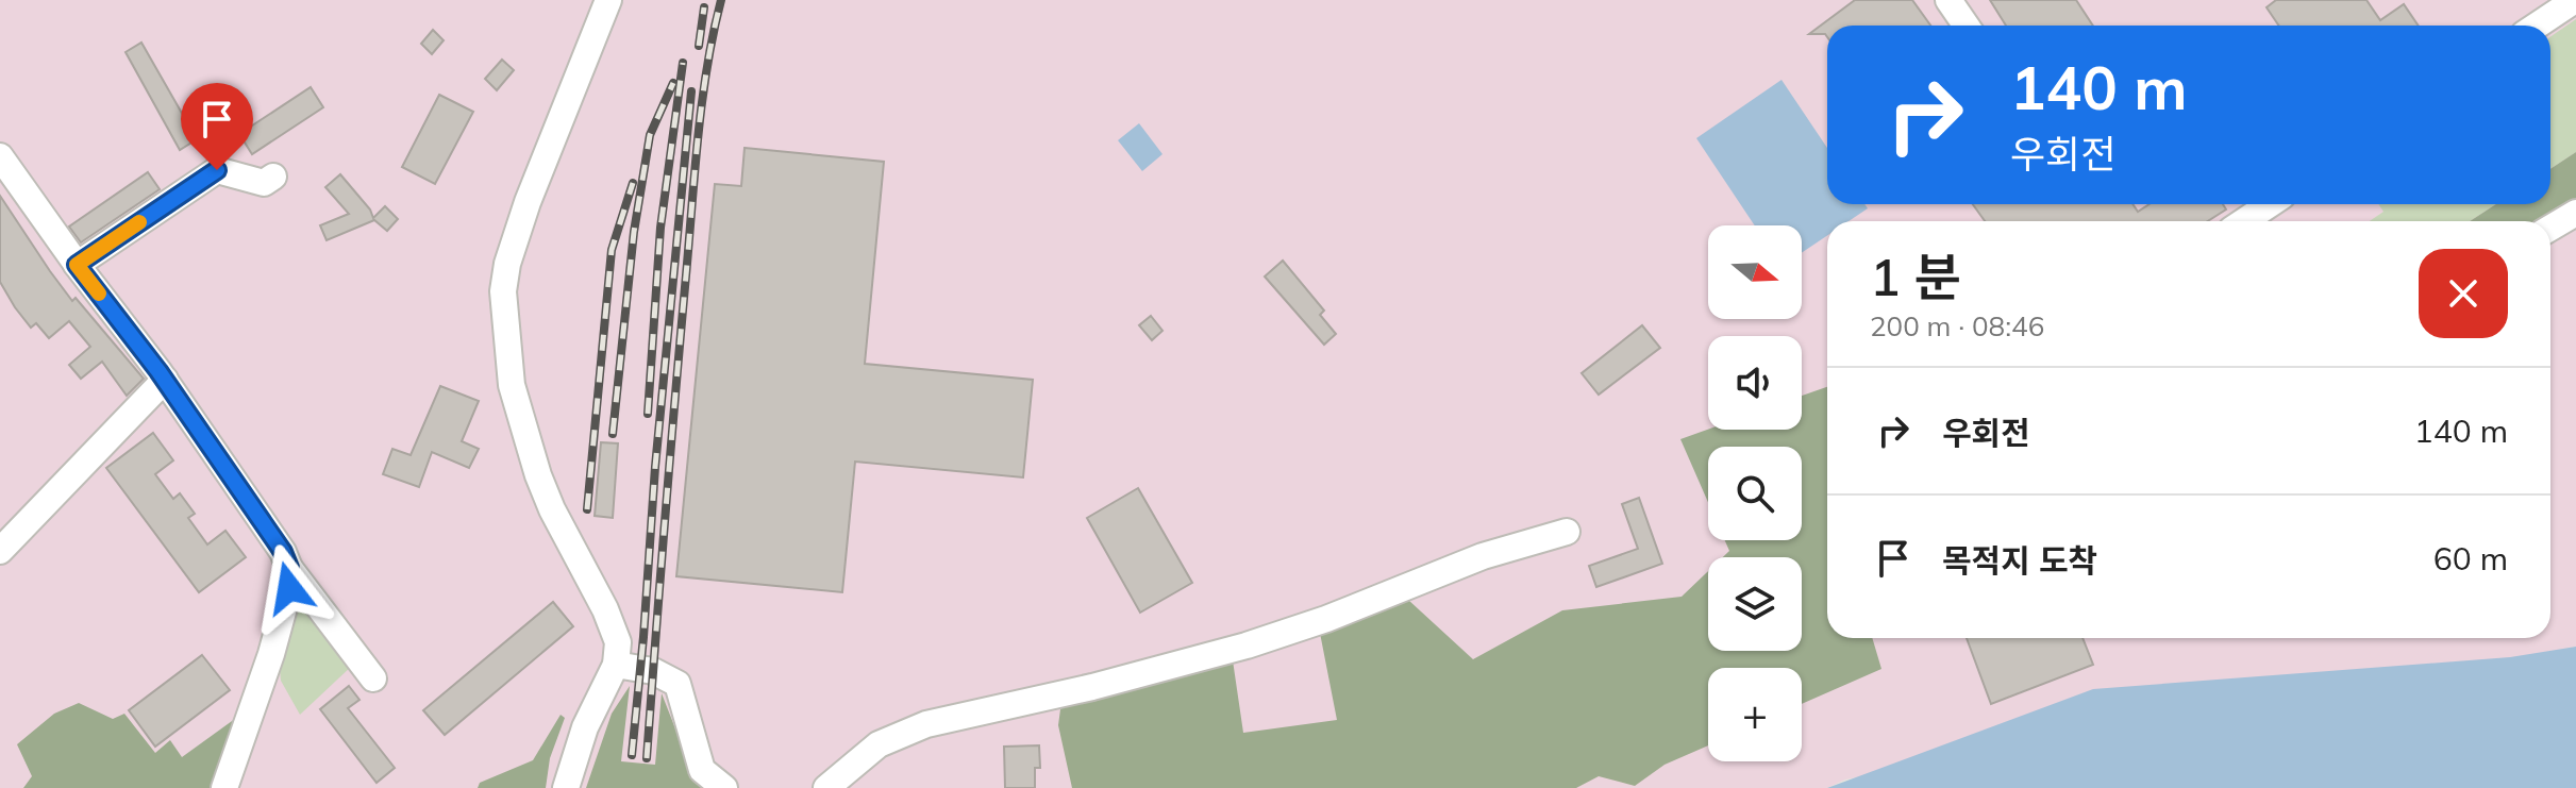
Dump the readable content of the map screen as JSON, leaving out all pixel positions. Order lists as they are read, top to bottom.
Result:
{
  "north": "right",
  "page": {
    "turn": ["140 m", "우회전"],
    "heading": ["1 분", "200 m · 08:46"],
    "map_buttons": "+",
    "list": [
      {
        "name": "우회전",
        "value": "140 m"
      },
      {
        "name": "목적지 도착",
        "value": "60 m"
      }
    ]
  }
}
